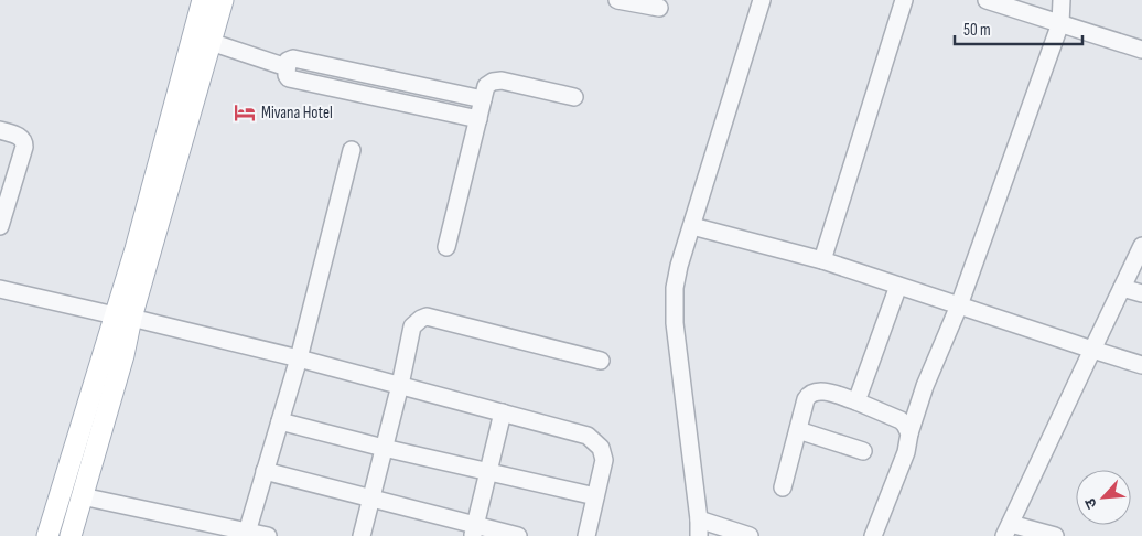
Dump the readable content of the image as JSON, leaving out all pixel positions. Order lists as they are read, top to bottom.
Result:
{
  "places": {
    "hotel": ["Mivana Hotel"]
  },
  "scale_bar": "50 m",
  "north": "bottom left"
}
